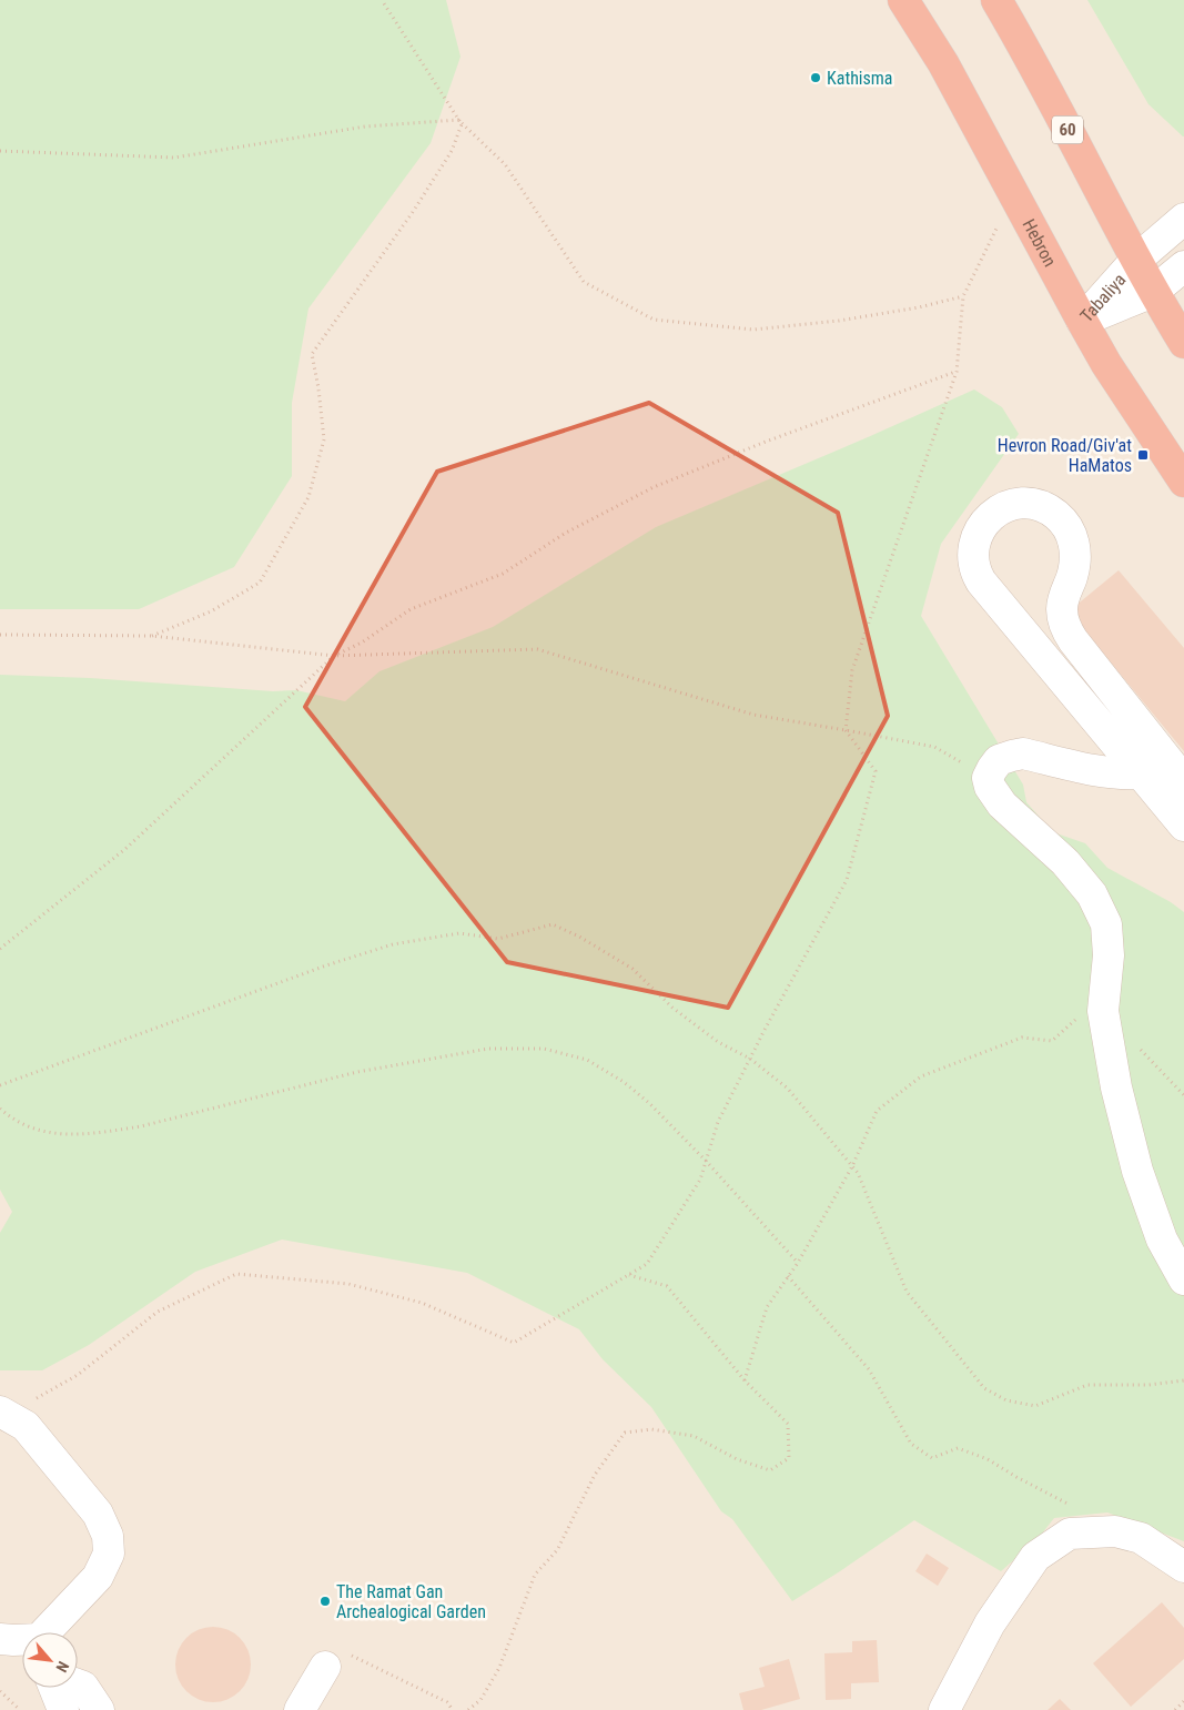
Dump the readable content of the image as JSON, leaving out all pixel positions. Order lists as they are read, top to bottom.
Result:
{
  "streets": {
    "highway": ["60", "Hebron"],
    "street": ["Tabaliya"]
  },
  "crossings": [
    ["60", "Tabaliya"],
    ["Hebron", "Tabaliya"]
  ],
  "places": {
    "other": ["Kathisma", "The Ramat Gan Archealogical Garden"],
    "transit": ["Hevron Road/Giv'at HaMatos"]
  },
  "north": "bottom right"
}
